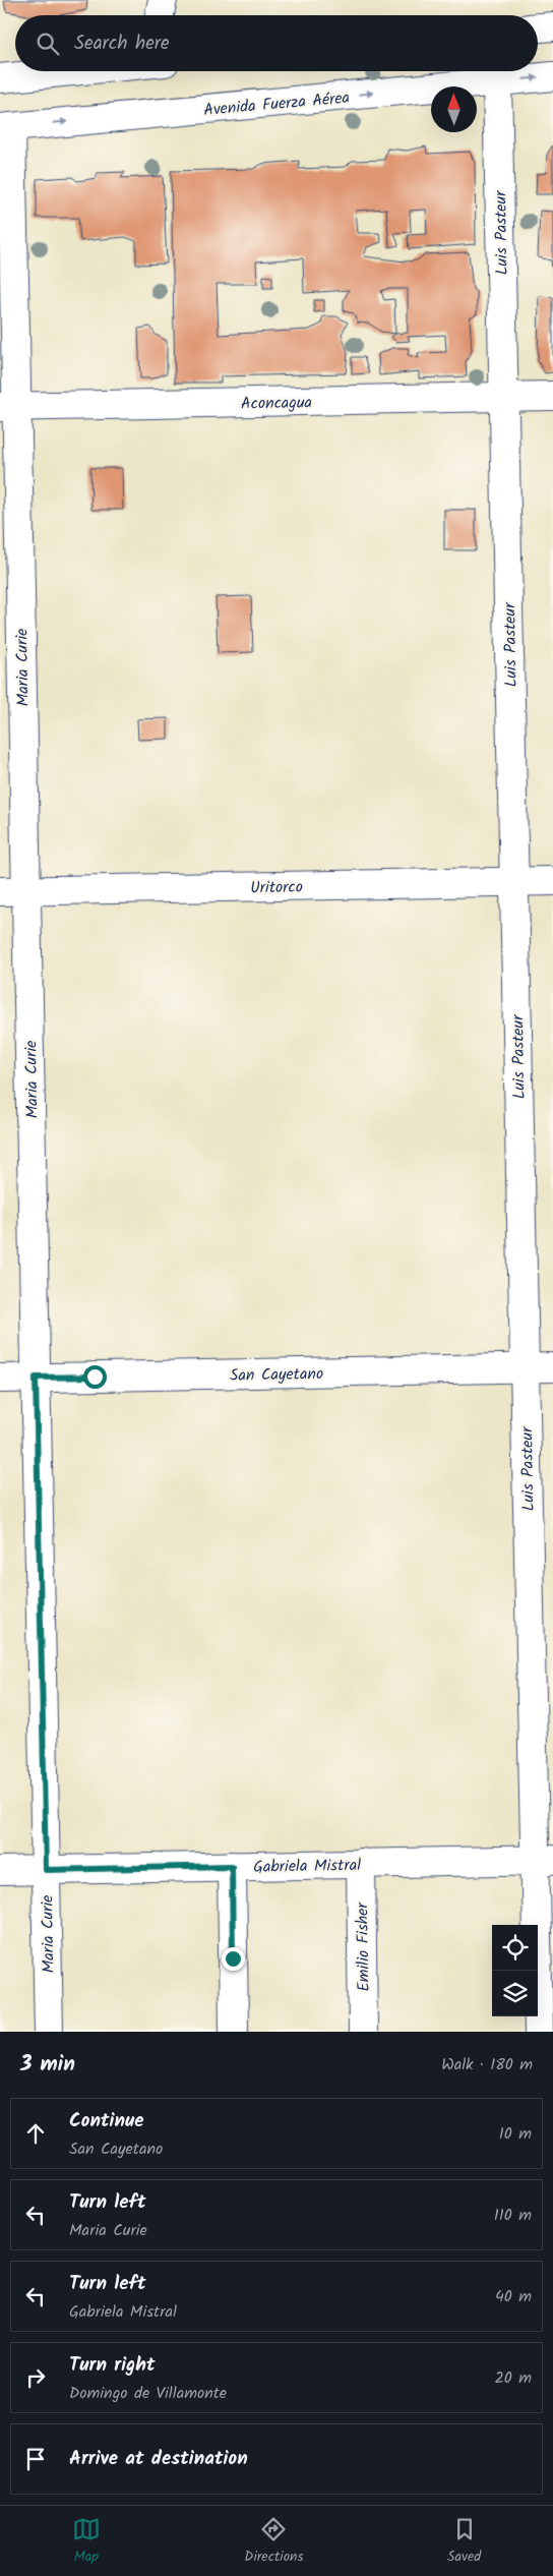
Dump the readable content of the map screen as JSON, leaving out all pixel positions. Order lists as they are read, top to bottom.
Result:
{
  "streets": {
    "street": [
      "Avenida Fuerza Aérea",
      "Luis Pasteur",
      "Aconcagua",
      "Maria Curie",
      "Uritorco",
      "San Cayetano",
      "Gabriela Mistral",
      "Emilio Fisher"
    ]
  },
  "crossings": [
    ["Avenida Fuerza Aérea", "Luis Pasteur"],
    ["Avenida Fuerza Aérea", "Maria Curie"],
    ["Luis Pasteur", "Aconcagua"],
    ["Luis Pasteur", "Uritorco"],
    ["Luis Pasteur", "San Cayetano"],
    ["Luis Pasteur", "Gabriela Mistral"],
    ["Aconcagua", "Maria Curie"],
    ["Maria Curie", "Uritorco"],
    ["Maria Curie", "San Cayetano"],
    ["Maria Curie", "Gabriela Mistral"],
    ["Gabriela Mistral", "Emilio Fisher"]
  ],
  "one_way": ["Avenida Fuerza Aérea"],
  "north": "top",
  "page": {
    "search": "Search here",
    "heading": ["3 min", "Walk · 180 m"],
    "list": [
      ["Continue", "San Cayetano", "10 m"],
      ["Turn left", "Maria Curie", "110 m"],
      ["Turn left", "Gabriela Mistral", "40 m"],
      ["Turn right", "Domingo de Villamonte", "20 m"],
      "Arrive at destination"
    ],
    "nav": ["Map", "Directions", "Saved"]
  }
}
